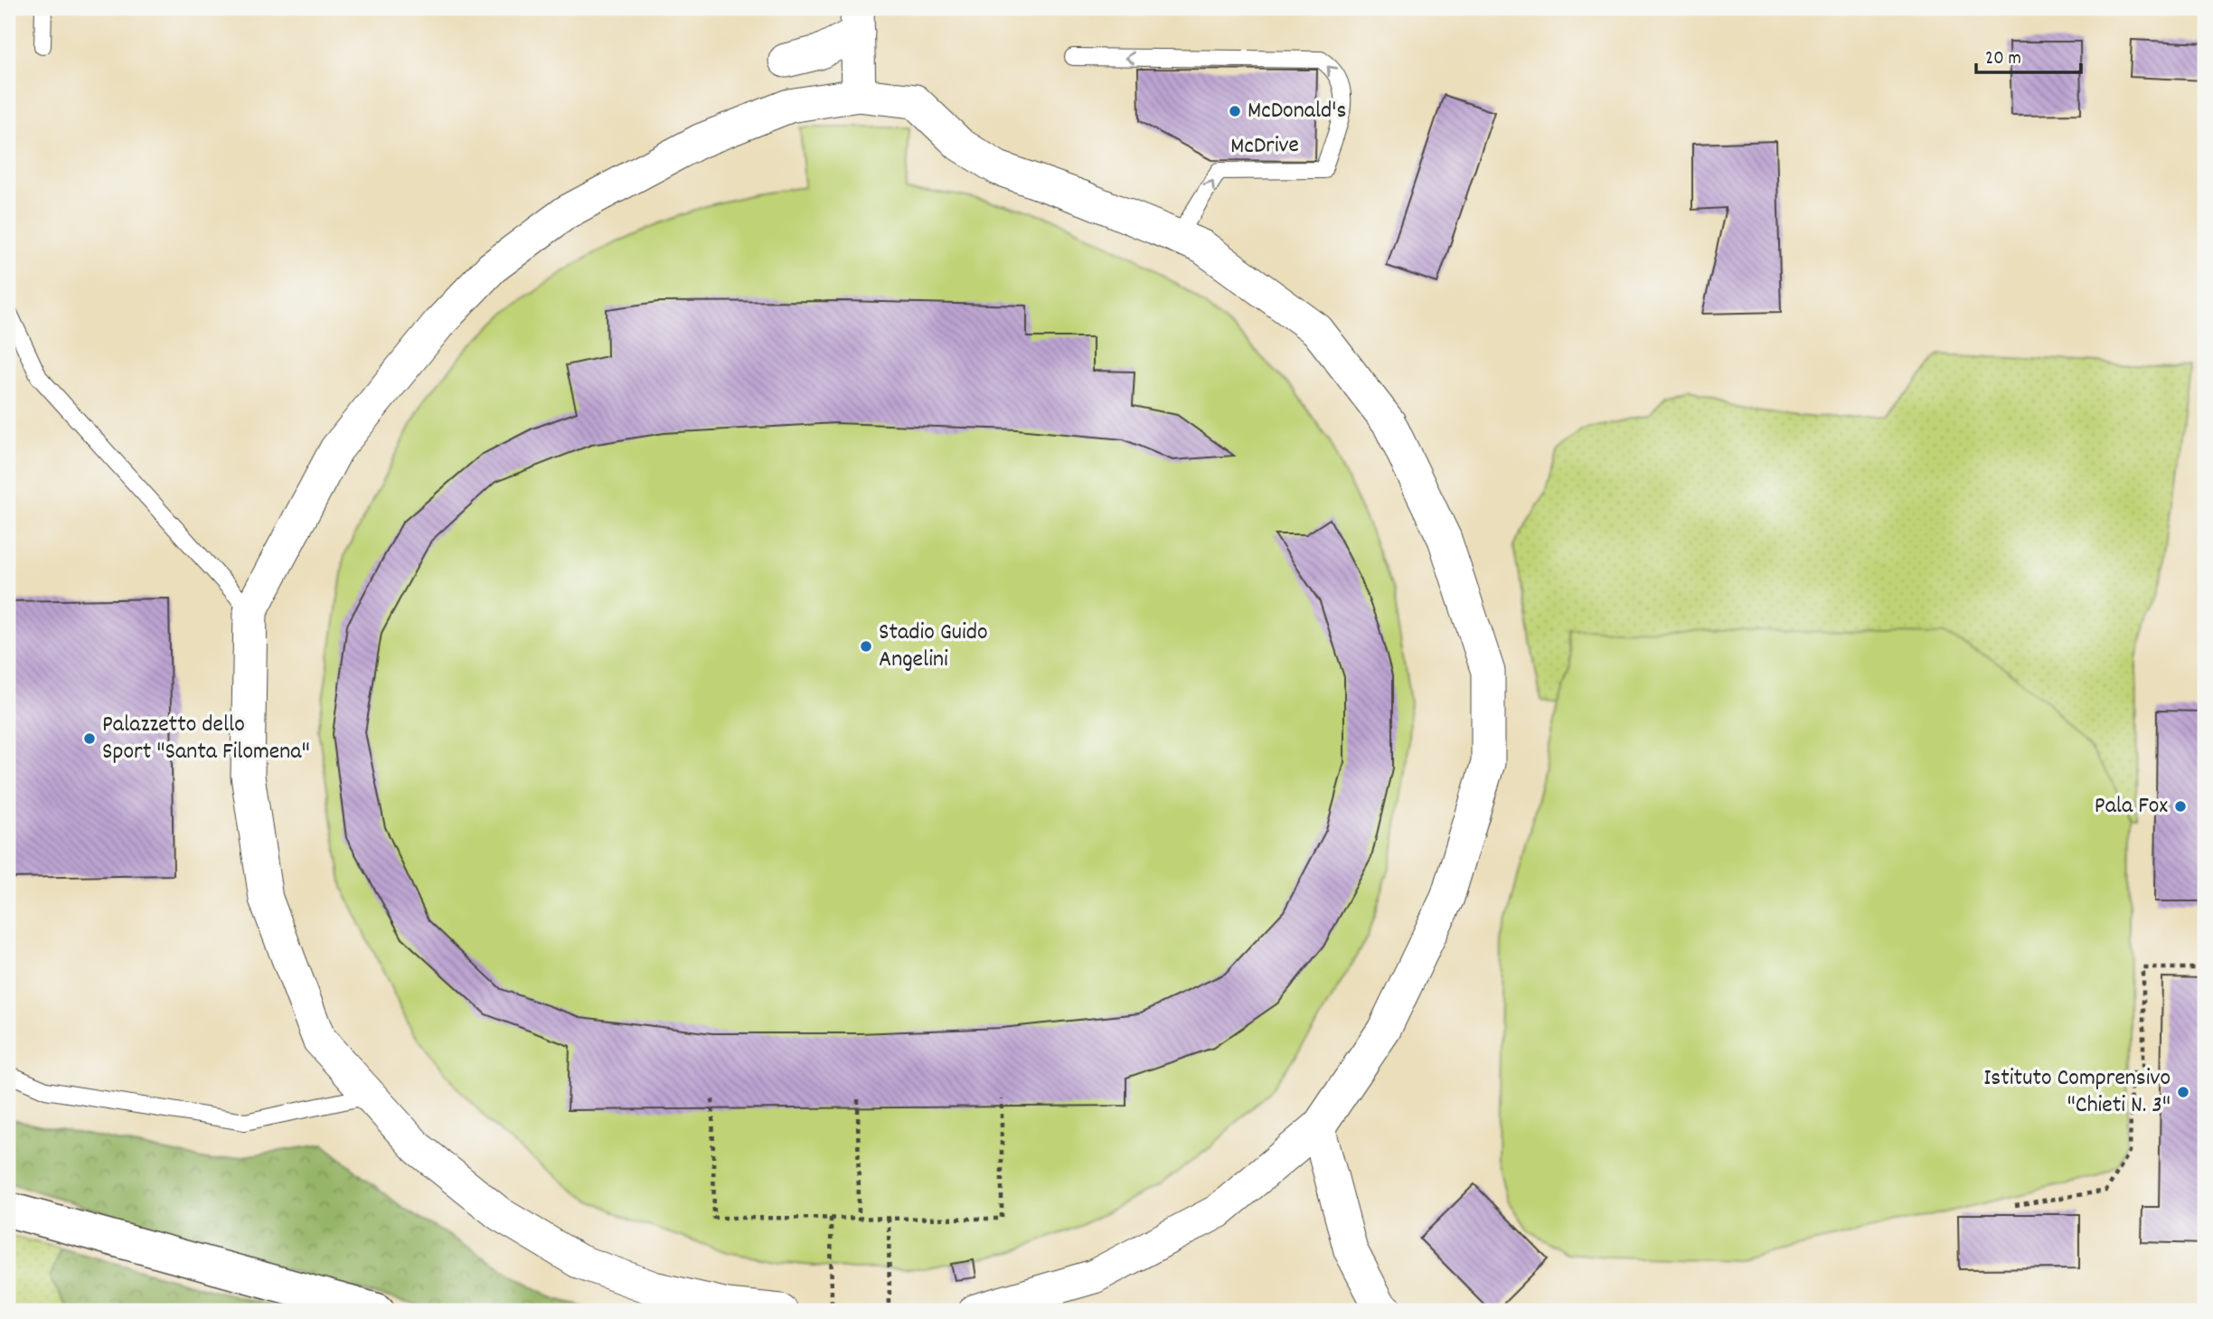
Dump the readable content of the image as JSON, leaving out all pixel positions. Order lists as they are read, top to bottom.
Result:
{
  "streets": {
    "lane": ["McDrive"]
  },
  "places": [
    "McDonald's",
    "Stadio Guido Angelini",
    "Palazzetto dello Sport \"Santa Filomena\"",
    "Pala Fox",
    "Istituto Comprensivo \"Chieti N. 3\""
  ],
  "scale_bar": "20 m"
}
